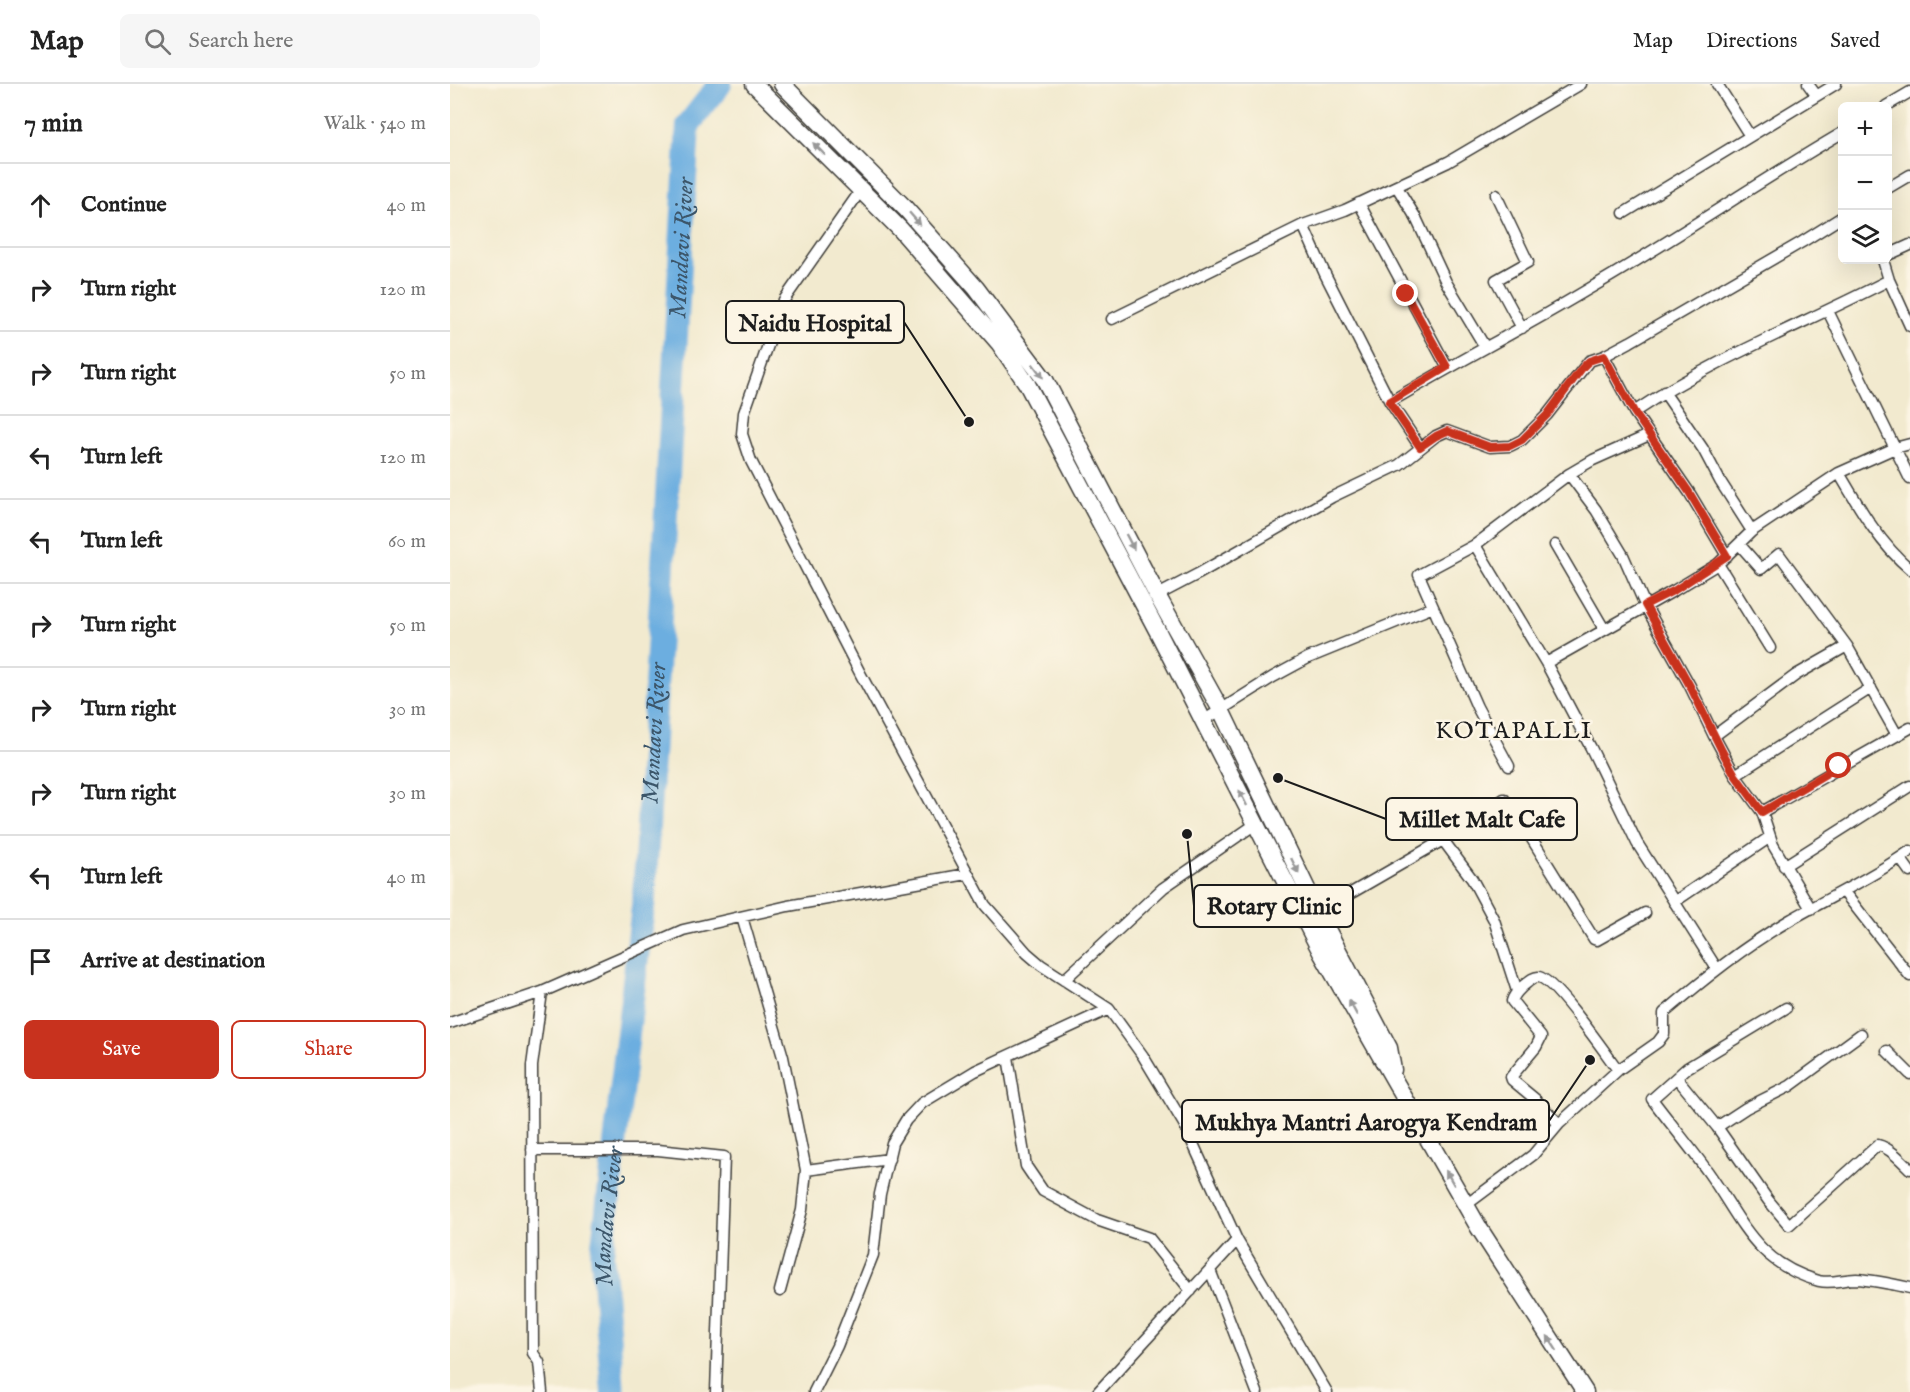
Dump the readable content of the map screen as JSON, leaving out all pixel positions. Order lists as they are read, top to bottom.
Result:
{
  "districts": ["KOTAPALLI"],
  "water": ["Mandavi River"],
  "places": [
    "Naidu Hospital",
    "Millet Malt Cafe",
    "Rotary Clinic",
    "Mukhya Mantri Aarogya Kendram"
  ],
  "page": {
    "header": "Map",
    "search": "Search here",
    "nav": ["Map", "Directions", "Saved"],
    "heading": ["7 min", "Walk · 540 m"],
    "map_buttons": ["+", "−"],
    "list": [
      ["Continue", "40 m"],
      ["Turn right", "120 m"],
      ["Turn right", "50 m"],
      ["Turn left", "120 m"],
      ["Turn left", "60 m"],
      ["Turn right", "50 m"],
      ["Turn right", "30 m"],
      ["Turn right", "30 m"],
      ["Turn left", "40 m"],
      "Arrive at destination"
    ],
    "buttons": ["Save", "Share"]
  }
}
